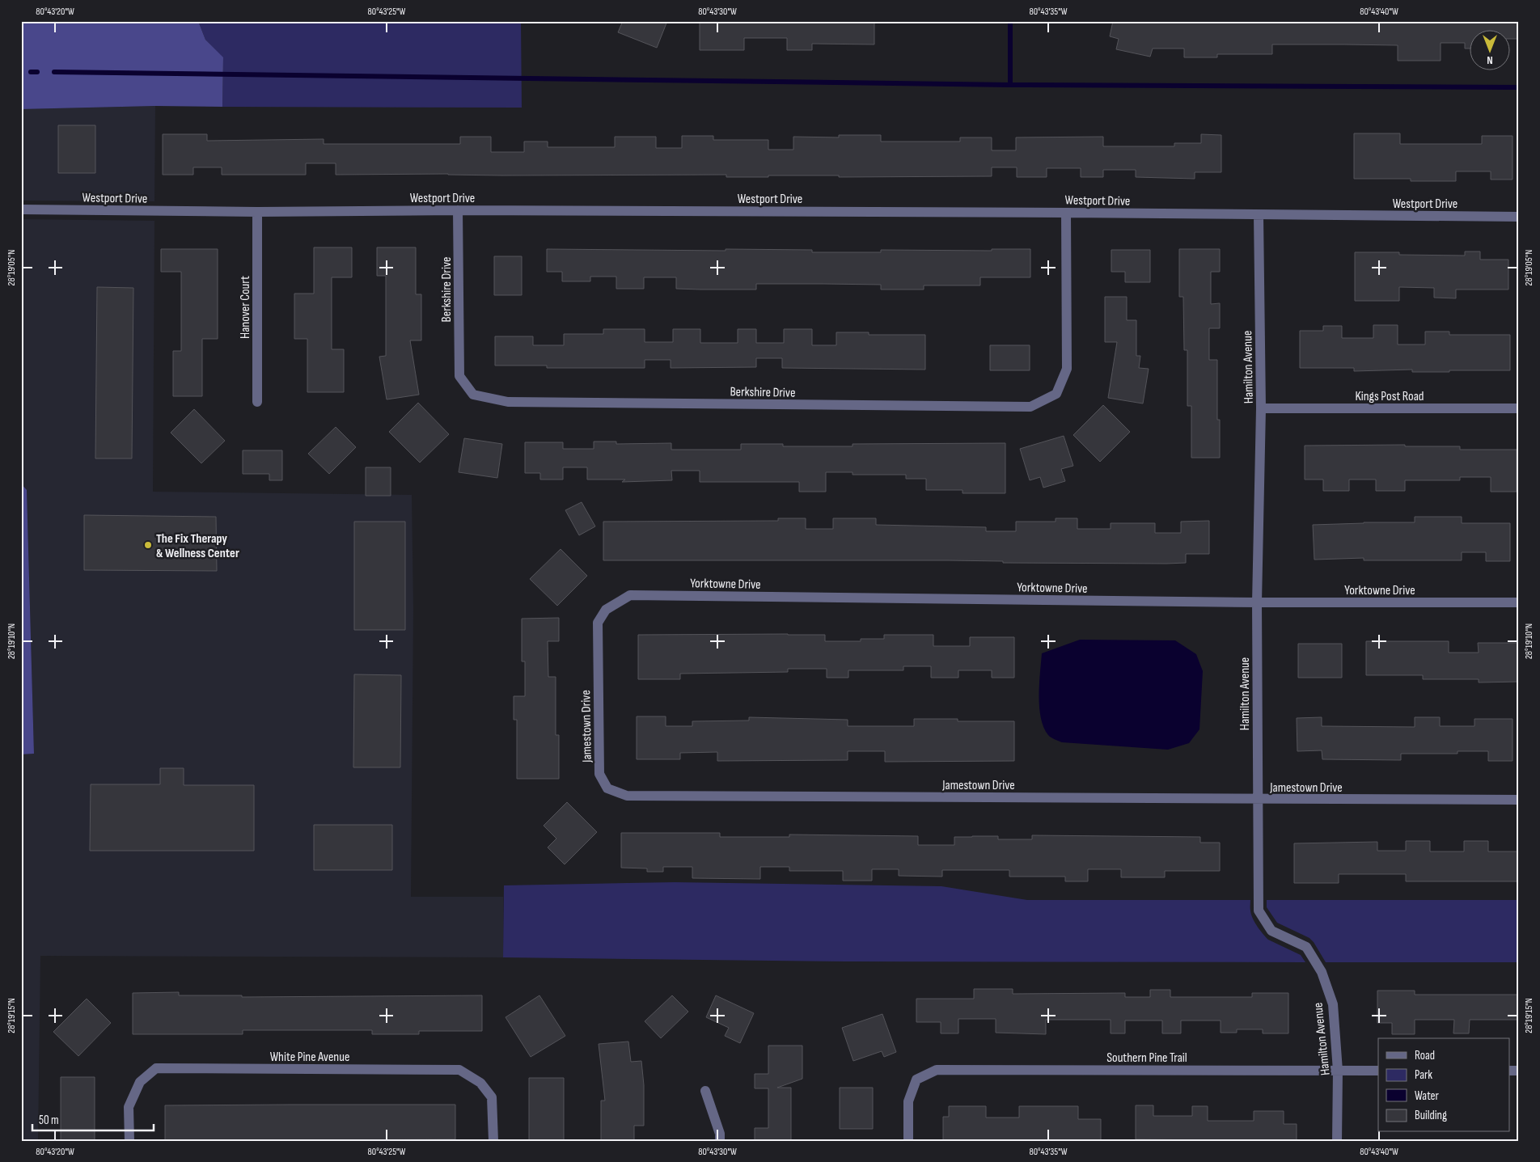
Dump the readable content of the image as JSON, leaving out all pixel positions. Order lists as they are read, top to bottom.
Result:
{
  "streets": {
    "street": [
      "Westport Drive",
      "Berkshire Drive",
      "Hanover Court",
      "Hamilton Avenue",
      "Kings Post Road",
      "Yorktowne Drive",
      "Jamestown Drive",
      "White Pine Avenue",
      "Southern Pine Trail"
    ]
  },
  "crossings": [
    ["Westport Drive", "Berkshire Drive"],
    ["Westport Drive", "Hanover Court"],
    ["Westport Drive", "Hamilton Avenue"],
    ["Hamilton Avenue", "Kings Post Road"],
    ["Hamilton Avenue", "Yorktowne Drive"],
    ["Hamilton Avenue", "Jamestown Drive"],
    ["Hamilton Avenue", "Southern Pine Trail"],
    ["Yorktowne Drive", "Jamestown Drive"]
  ],
  "places": ["The Fix Therapy & Wellness Center"],
  "legend": [
    "Road",
    "Park",
    "Water",
    "Building"
  ],
  "scale_bar": "50 m",
  "north": "bottom",
  "coordinates": [
    "80°43'20\"W",
    "80°43'25\"W",
    "80°43'30\"W",
    "80°43'35\"W",
    "80°43'40\"W",
    "28°19'05\"N",
    "28°19'10\"N",
    "28°19'15\"N"
  ]
}
